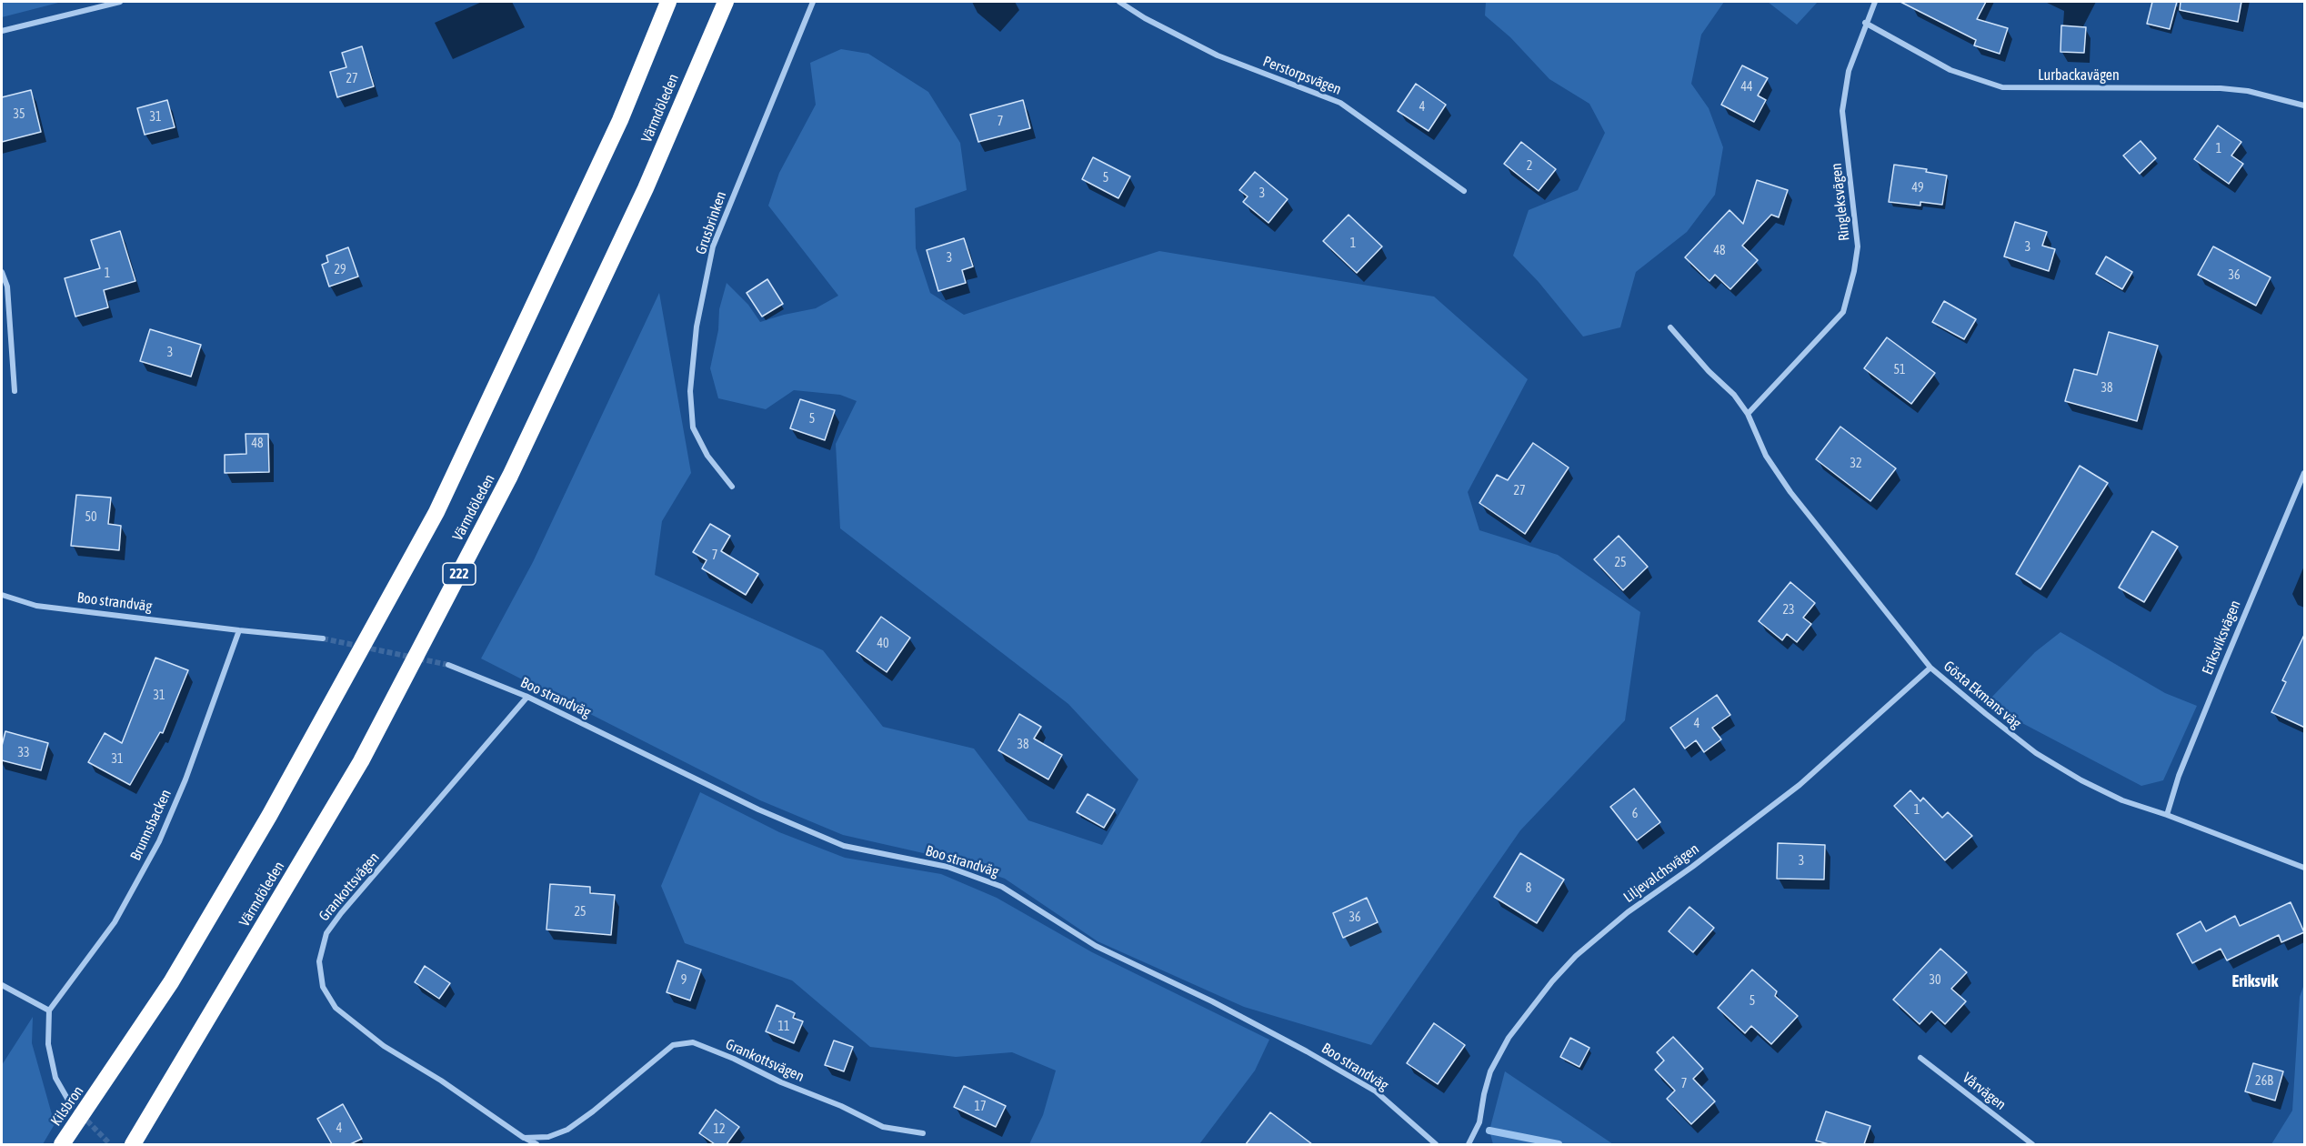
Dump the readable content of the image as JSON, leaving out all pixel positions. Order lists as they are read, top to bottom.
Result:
{
  "streets": {
    "highway": ["Värmdöleden", "222", "Kilsbron"],
    "street": [
      "Perstorpsvägen",
      "Lurbackavägen",
      "Ringleksvägen",
      "Grusbrinken",
      "Boo strandväg",
      "Eriksviksvägen",
      "Gösta Ekmans väg",
      "Brunnsbacken",
      "Liljevalchsvägen",
      "Grankottsvägen",
      "Vårvägen"
    ]
  },
  "crossings": [
    ["Lurbackavägen", "Ringleksvägen"],
    ["Värmdöleden", "Kilsbron"],
    ["Ringleksvägen", "Gösta Ekmans väg"],
    ["Boo strandväg", "Brunnsbacken"],
    ["Boo strandväg", "Grankottsvägen"],
    ["Eriksviksvägen", "Gösta Ekmans väg"],
    ["Gösta Ekmans väg", "Liljevalchsvägen"]
  ],
  "districts": ["Eriksvik"],
  "house_numbers": [
    "27",
    "44",
    "4",
    "35",
    "31",
    "7",
    "1",
    "2",
    "5",
    "49",
    "3",
    "1",
    "3",
    "48",
    "3",
    "29",
    "1",
    "36",
    "3",
    "51",
    "38",
    "5",
    "48",
    "32",
    "27",
    "50",
    "7",
    "25",
    "23",
    "40",
    "31",
    "4",
    "38",
    "33",
    "31",
    "1",
    "6",
    "3",
    "8",
    "25",
    "36",
    "9",
    "30",
    "5",
    "11",
    "26B",
    "7",
    "17",
    "4",
    "12"
  ]
}
